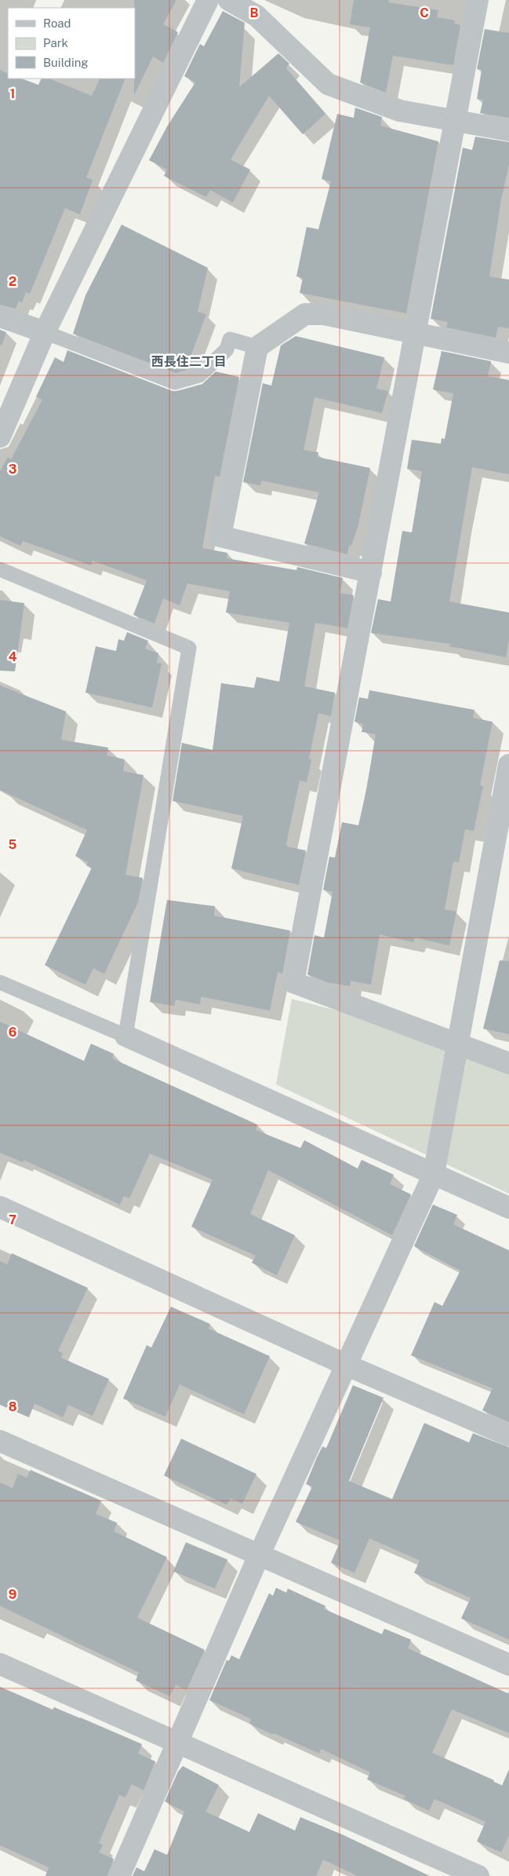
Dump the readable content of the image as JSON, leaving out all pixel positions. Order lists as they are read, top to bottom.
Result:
{
  "districts": ["西長住二丁目"],
  "legend": ["Road", "Park", "Building"],
  "grid": {
    "columns": ["B", "C"],
    "rows": [
      "1",
      "2",
      "3",
      "4",
      "5",
      "6",
      "7",
      "8",
      "9"
    ]
  }
}
